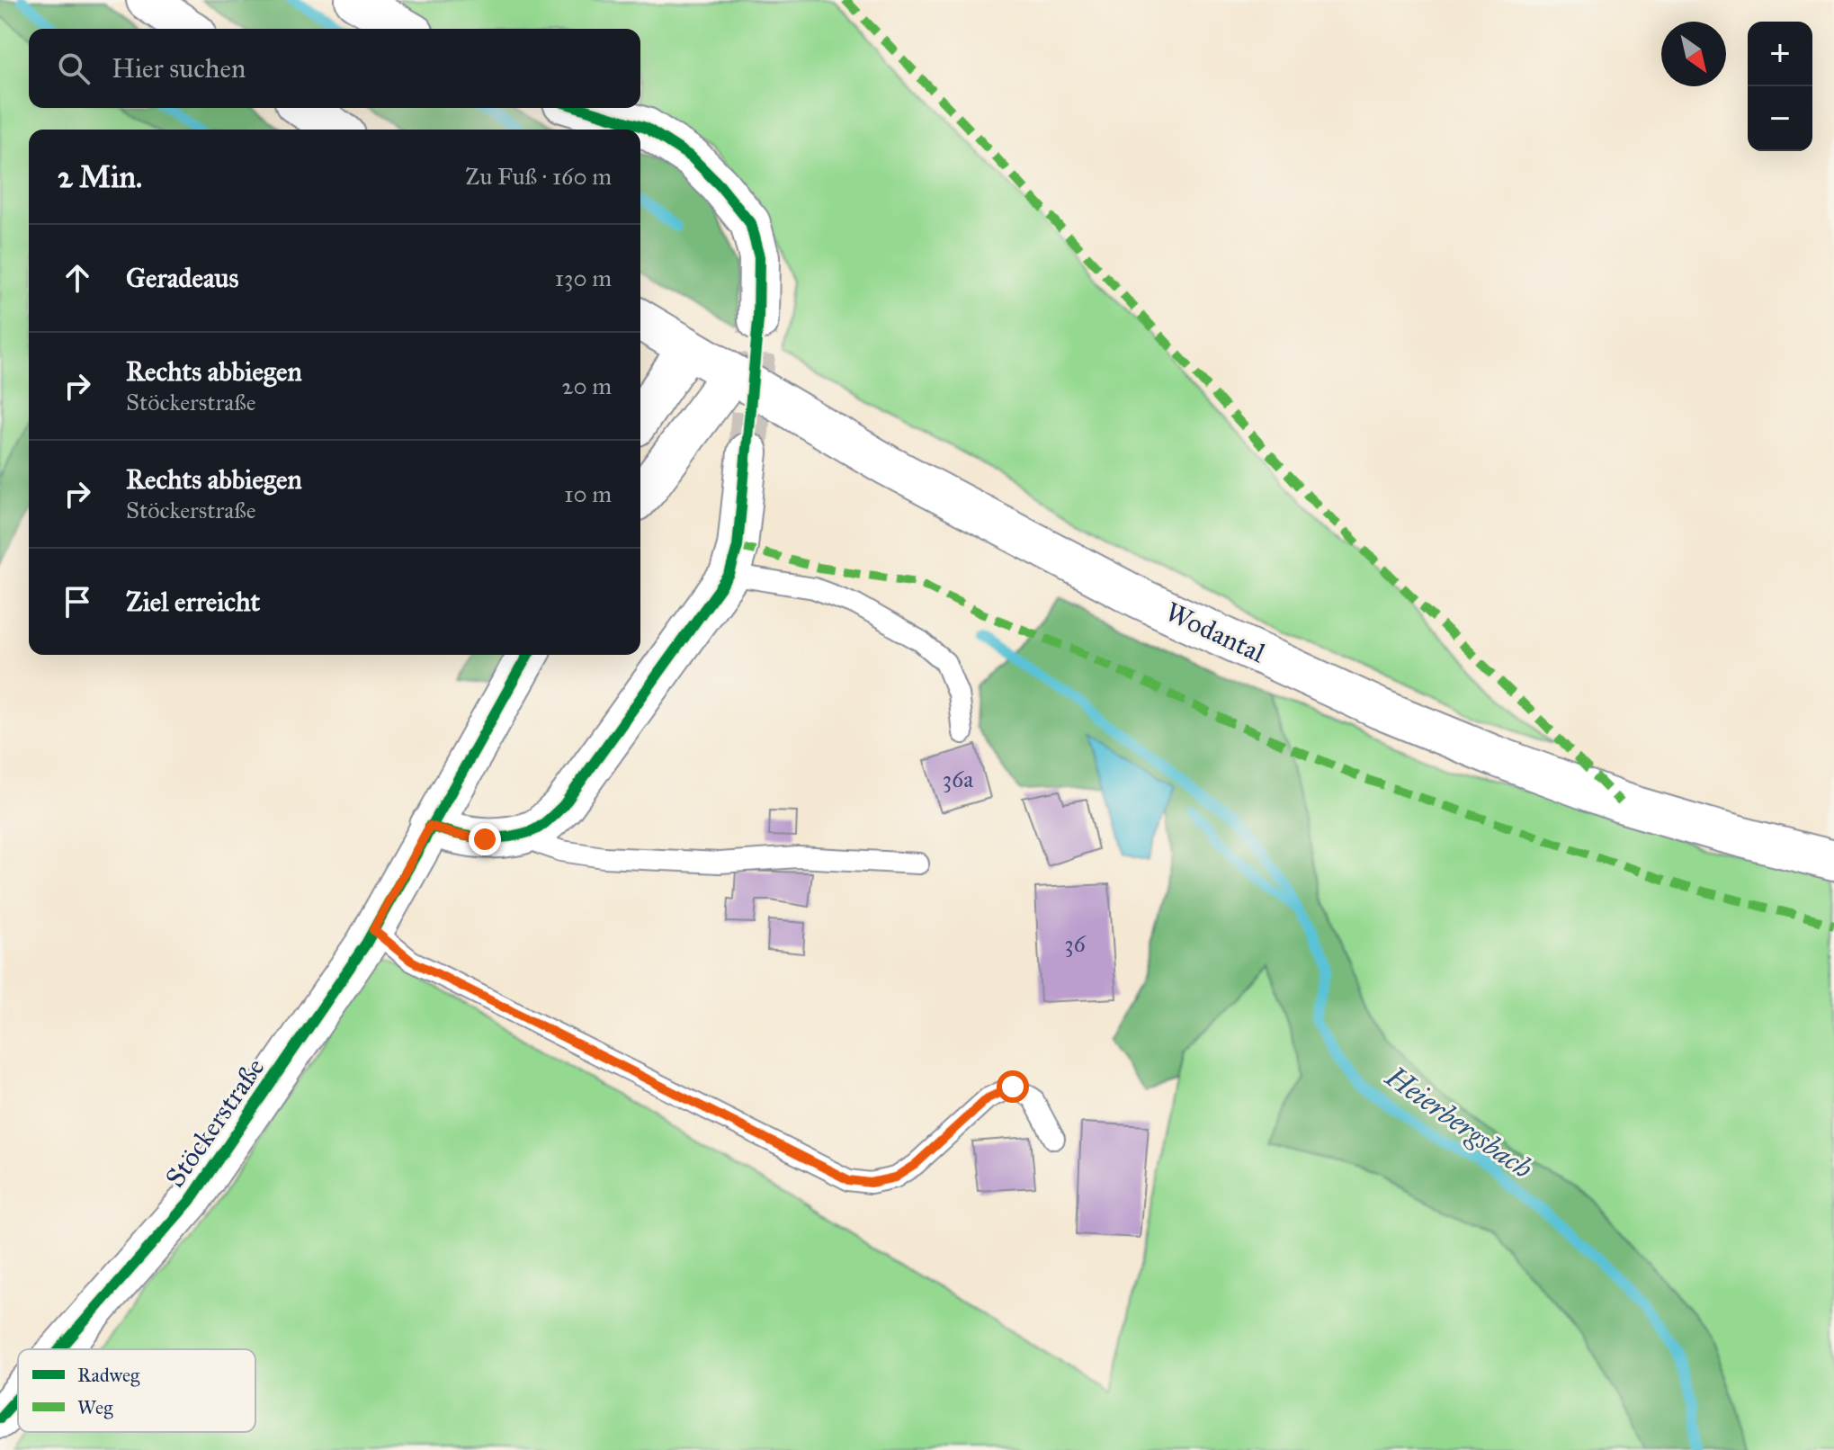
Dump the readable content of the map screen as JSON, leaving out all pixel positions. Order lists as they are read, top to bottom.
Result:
{
  "streets": {
    "street": ["Wodantal", "Stöckerstraße"]
  },
  "water": ["Heierbergsbach"],
  "house_numbers": ["36a", "36"],
  "legend": ["Radweg", "Weg"],
  "north": "bottom right",
  "page": {
    "map_buttons": ["+", "−"],
    "search": "Hier suchen",
    "heading": ["2 Min.", "Zu Fuß · 160 m"],
    "list": [
      ["Geradeaus", "130 m"],
      ["Rechts abbiegen", "Stöckerstraße", "20 m"],
      ["Rechts abbiegen", "Stöckerstraße", "10 m"],
      "Ziel erreicht"
    ]
  }
}
